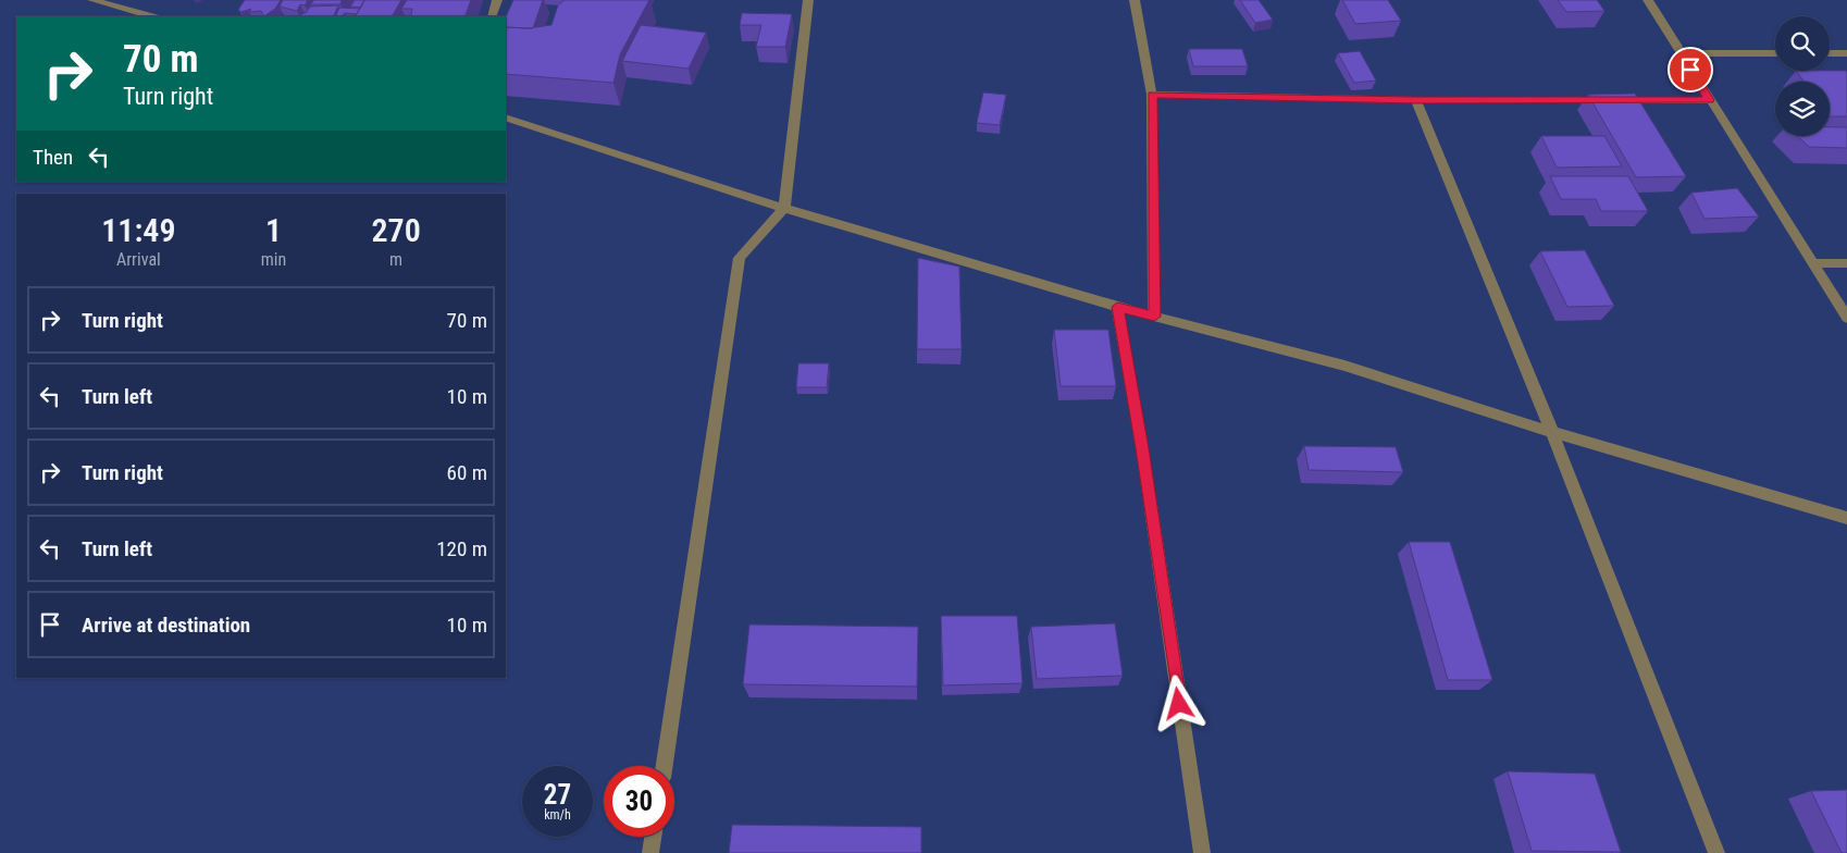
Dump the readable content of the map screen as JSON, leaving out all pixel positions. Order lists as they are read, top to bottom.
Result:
{
  "page": {
    "turn": ["70 m", "Turn right"],
    "then": "Then",
    "eta": [
      "11:49",
      "Arrival",
      "1",
      "min",
      "270",
      "m"
    ],
    "list": [
      {
        "name": "Turn right",
        "value": "70 m"
      },
      {
        "name": "Turn left",
        "value": "10 m"
      },
      {
        "name": "Turn right",
        "value": "60 m"
      },
      {
        "name": "Turn left",
        "value": "120 m"
      },
      {
        "name": "Arrive at destination",
        "value": "10 m"
      }
    ],
    "speed": "27 km/h",
    "limit": "30"
  }
}
